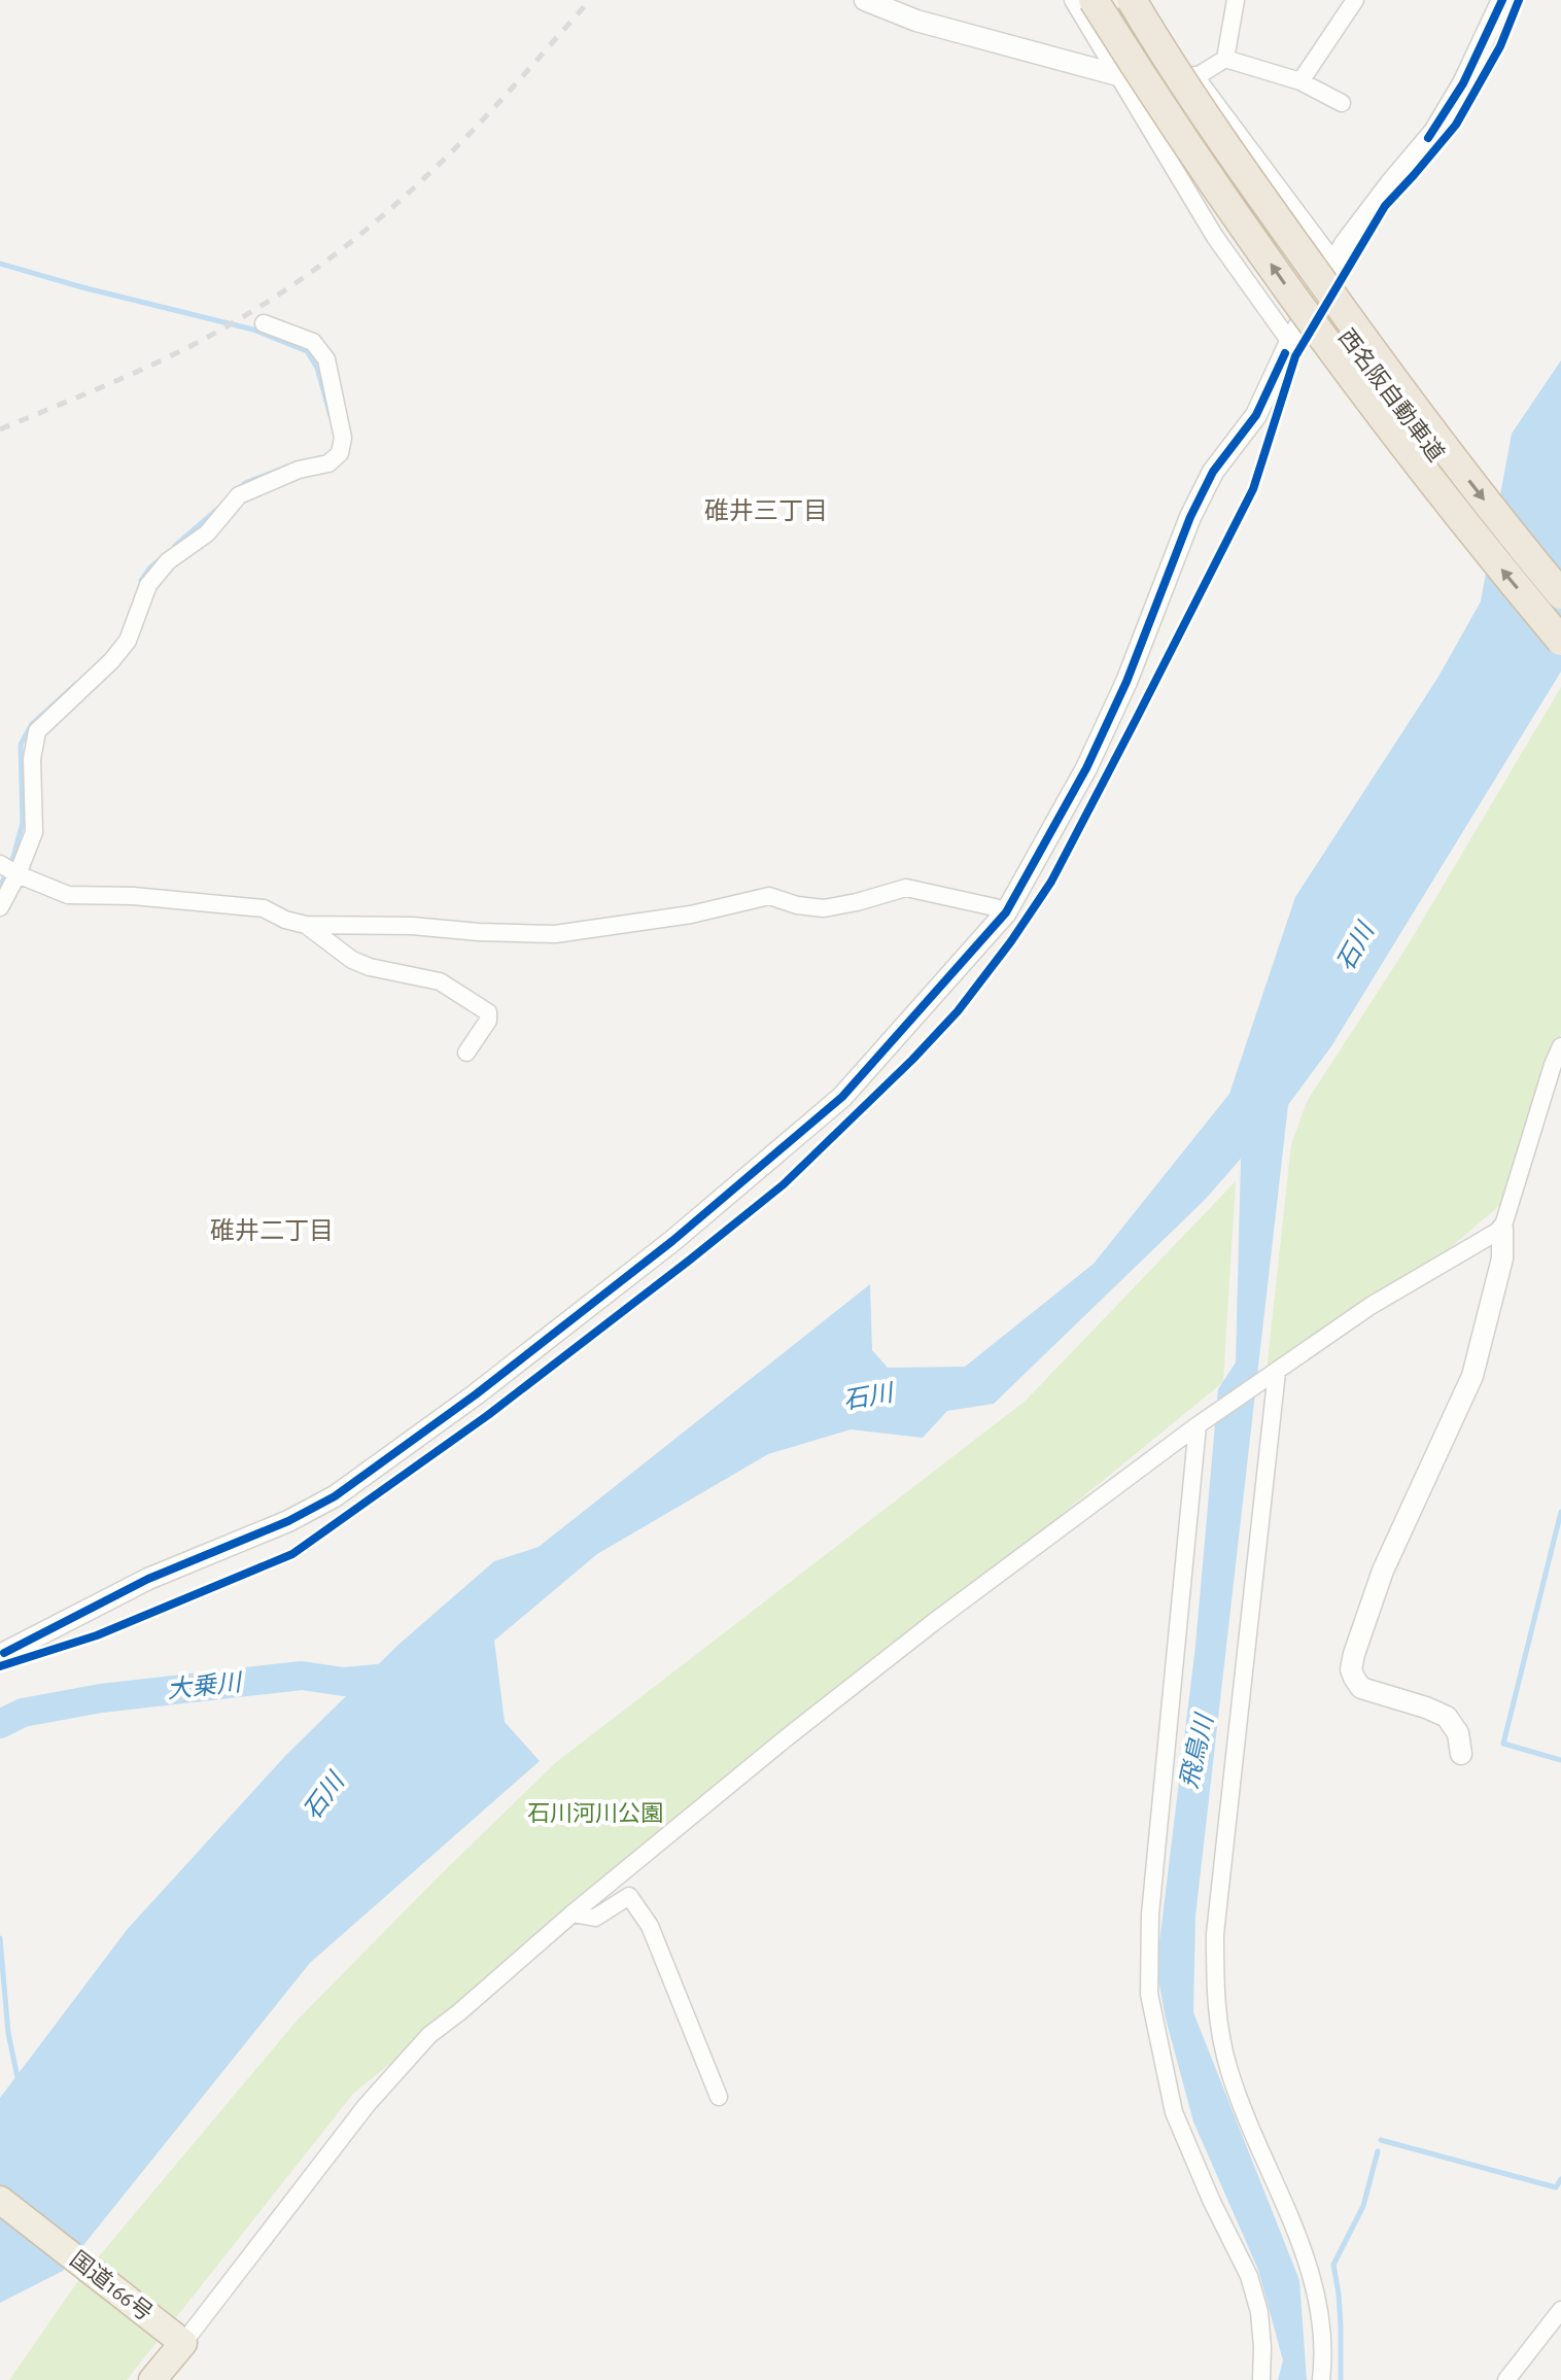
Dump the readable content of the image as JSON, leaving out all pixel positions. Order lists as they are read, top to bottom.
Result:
{
  "streets": {
    "highway": ["西名阪自動車道", "国道166号"]
  },
  "districts": ["碓井三丁目", "碓井二丁目"],
  "water": ["石川", "大乗川", "飛鳥川"],
  "parks": ["石川河川公園"]
}
